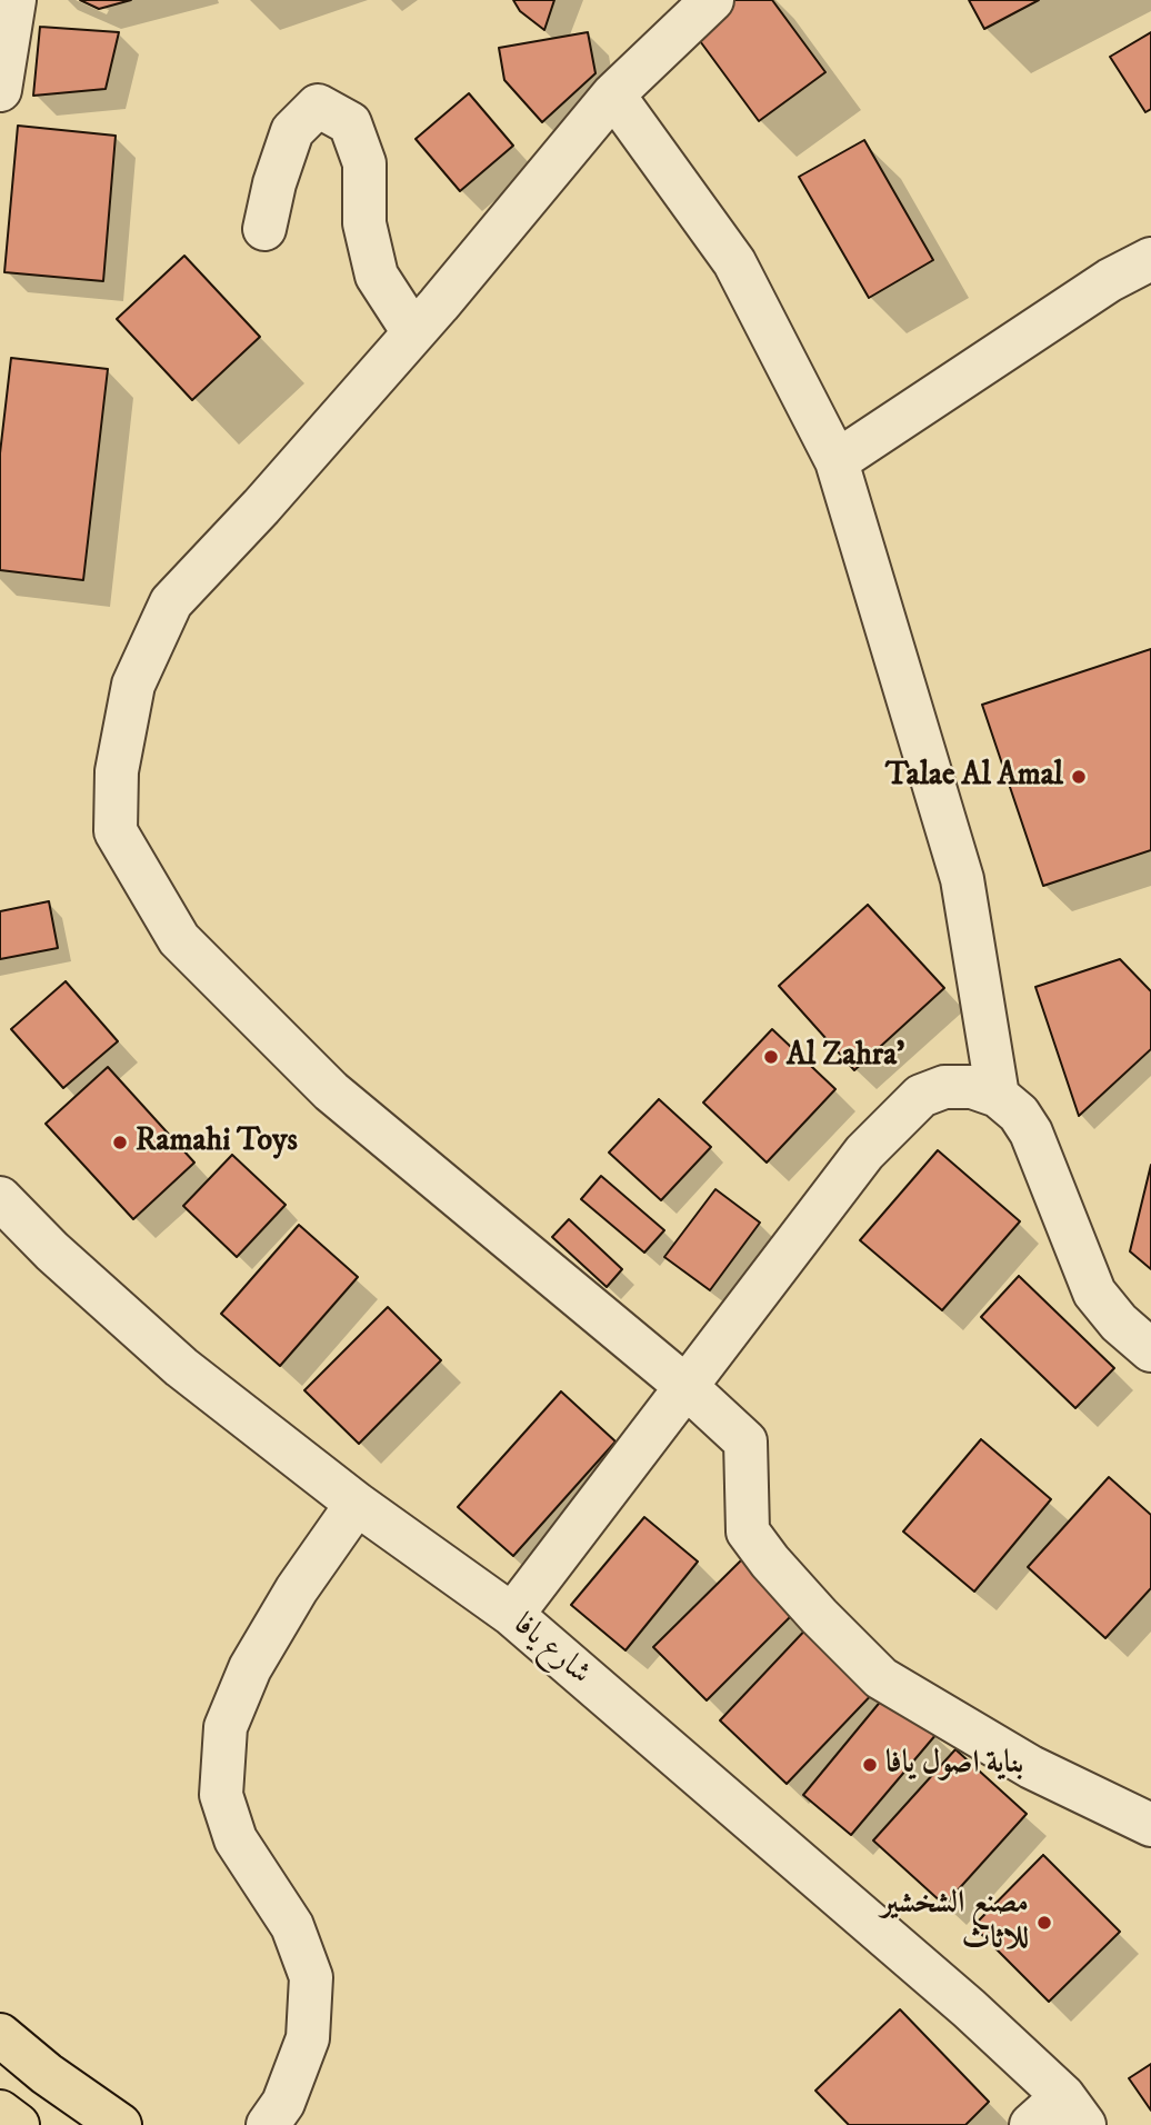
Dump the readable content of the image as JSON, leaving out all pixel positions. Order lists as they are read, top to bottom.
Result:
{
  "streets": {
    "street": ["شارع يافا"]
  },
  "places": [
    "Talae Al Amal",
    "Al Zahra'",
    "Ramahi Toys",
    "بناية اصول يافا",
    "مصنع الشخشير للاثاث"
  ]
}
